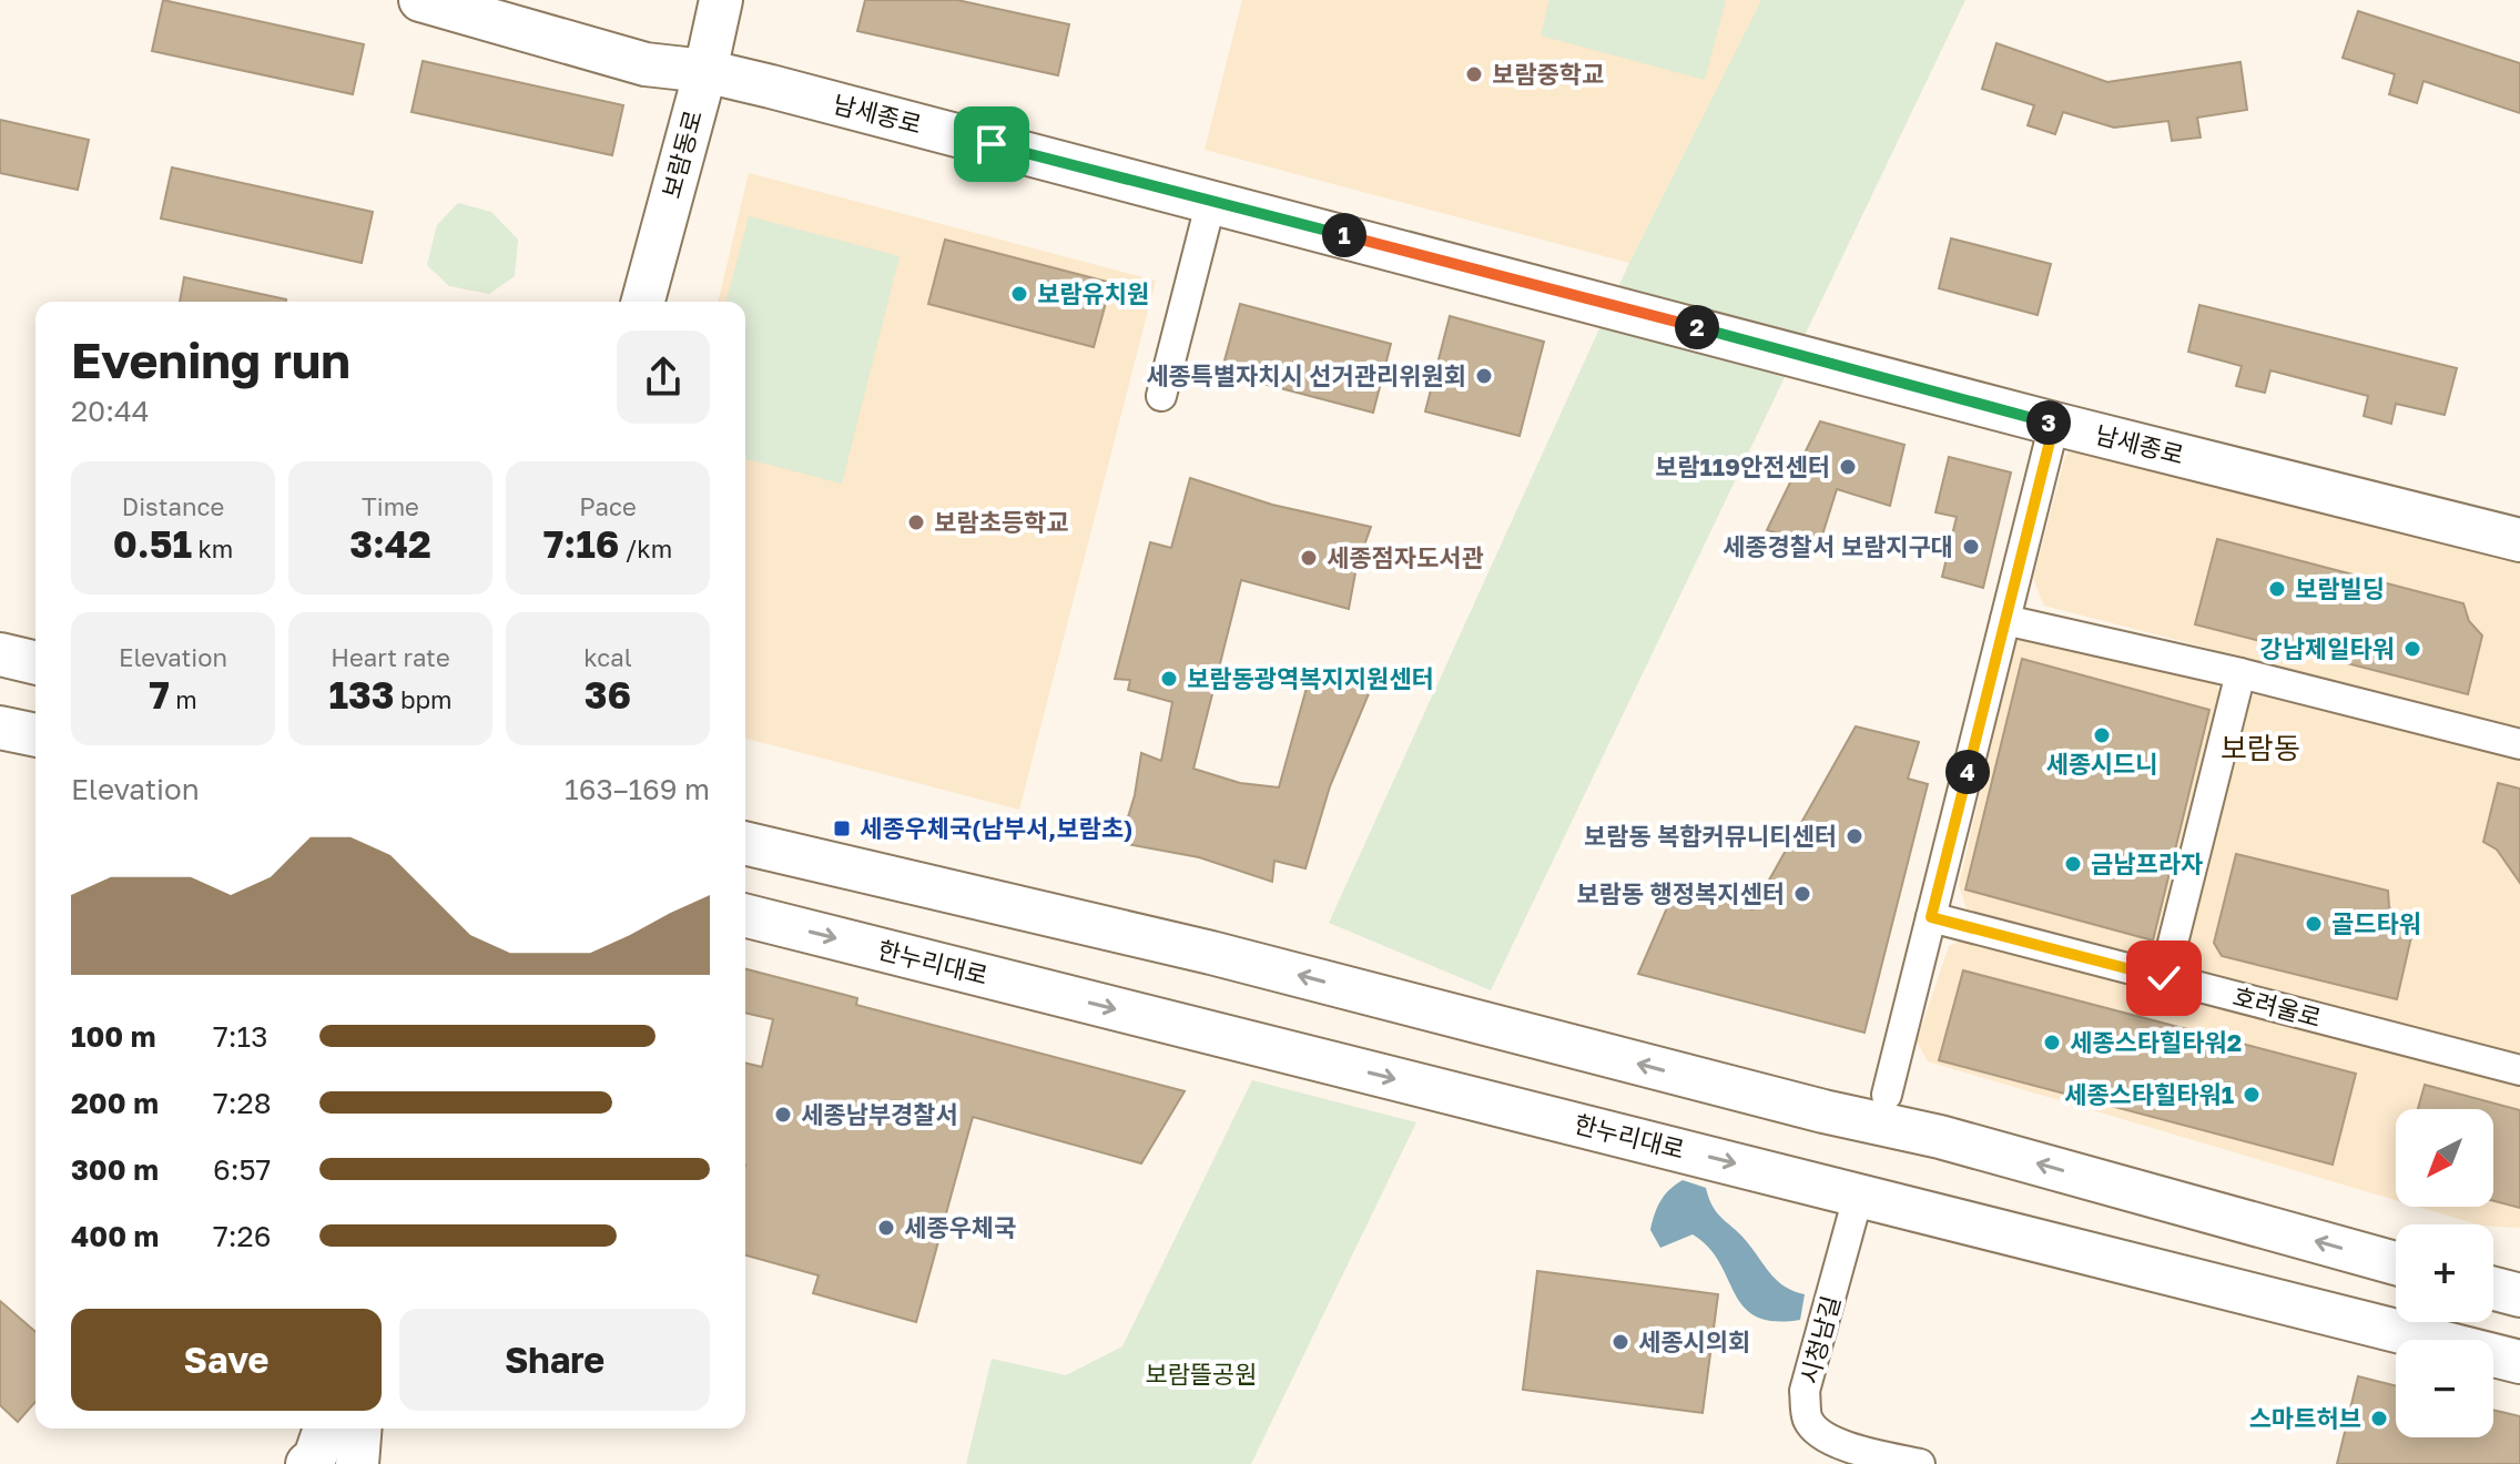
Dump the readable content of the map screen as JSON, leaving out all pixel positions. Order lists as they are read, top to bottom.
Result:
{
  "streets": {
    "street": [
      "남세종로",
      "보람동로",
      "한누리대로",
      "호려울로",
      "시청남길"
    ]
  },
  "crossings": [
    ["남세종로", "보람동로"],
    ["한누리대로", "시청남길"]
  ],
  "districts": ["보람동"],
  "parks": ["보람뜰공원"],
  "places": {
    "other": [
      "보람중학교",
      "보람유치원",
      "세종특별자치시 선거관리위원회",
      "보람119안전센터",
      "보람초등학교",
      "세종경찰서 보람지구대",
      "세종점자도서관",
      "보람빌딩",
      "강남제일타워",
      "보람동광역복지지원센터",
      "세종시드니",
      "보람동 복합커뮤니티센터",
      "금남프라자",
      "보람동 행정복지센터",
      "골드타워",
      "세종스타힐타워2",
      "세종스타힐타워1",
      "세종남부경찰서",
      "세종우체국",
      "세종시의회",
      "스마트허브"
    ],
    "transit": ["세종우체국(남부서,보람초)"]
  },
  "north": "bottom left",
  "page": {
    "pins": [
      "1",
      "2",
      "3",
      "4"
    ],
    "heading": ["Evening run", "20:44"],
    "stats": [
      ["Distance", "0.51 km"],
      ["Time", "3:42"],
      ["Pace", "7:16 /km"],
      ["Elevation", "7 m"],
      ["Heart rate", "133 bpm"],
      ["kcal", "36"]
    ],
    "chart": ["Elevation", "163–169 m"],
    "list": [
      {
        "name": "100 m",
        "note": "7:13"
      },
      {
        "name": "200 m",
        "note": "7:28"
      },
      {
        "name": "300 m",
        "note": "6:57"
      },
      {
        "name": "400 m",
        "note": "7:26"
      }
    ],
    "map_buttons": ["+", "−"],
    "buttons": ["Save", "Share"]
  }
}
